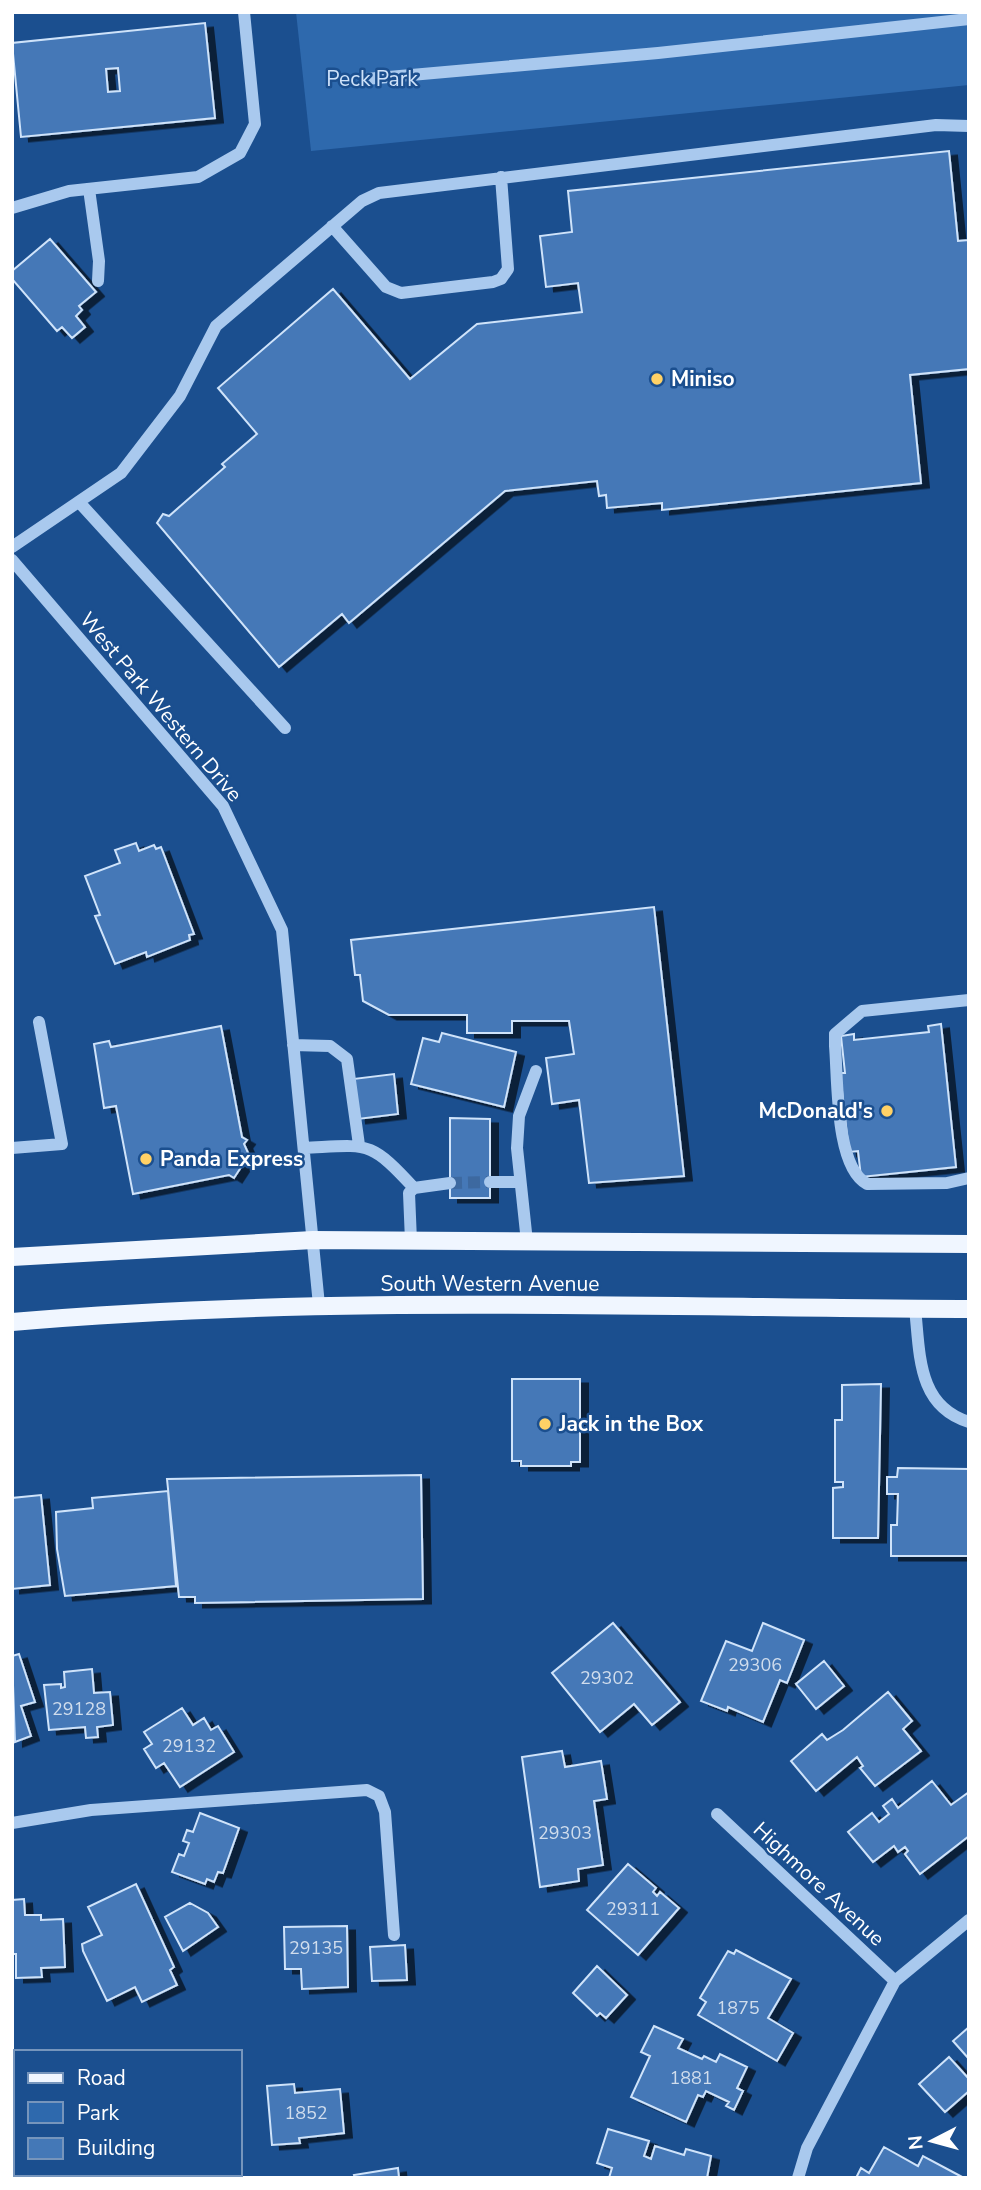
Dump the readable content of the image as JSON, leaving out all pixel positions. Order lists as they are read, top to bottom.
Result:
{
  "streets": {
    "main road": ["South Western Avenue"],
    "street": ["West Park Western Drive", "Highmore Avenue"]
  },
  "crossings": [
    ["West Park Western Drive", "South Western Avenue"]
  ],
  "parks": ["Peck Park"],
  "places": [
    "Miniso",
    "McDonald's",
    "Panda Express",
    "Jack in the Box"
  ],
  "house_numbers": [
    "29306",
    "29302",
    "29128",
    "29132",
    "29303",
    "29311",
    "29135",
    "1875",
    "1881",
    "1852"
  ],
  "legend": ["Road", "Park", "Building"],
  "north": "left"
}
